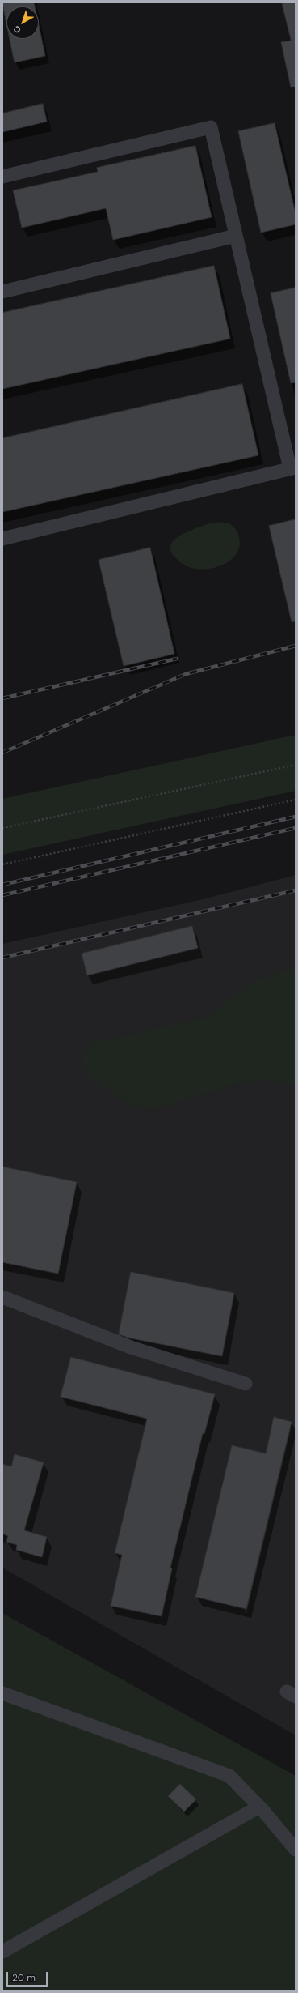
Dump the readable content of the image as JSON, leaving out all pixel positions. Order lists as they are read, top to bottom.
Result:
{
  "scale_bar": "20 m",
  "north": "bottom left"
}
